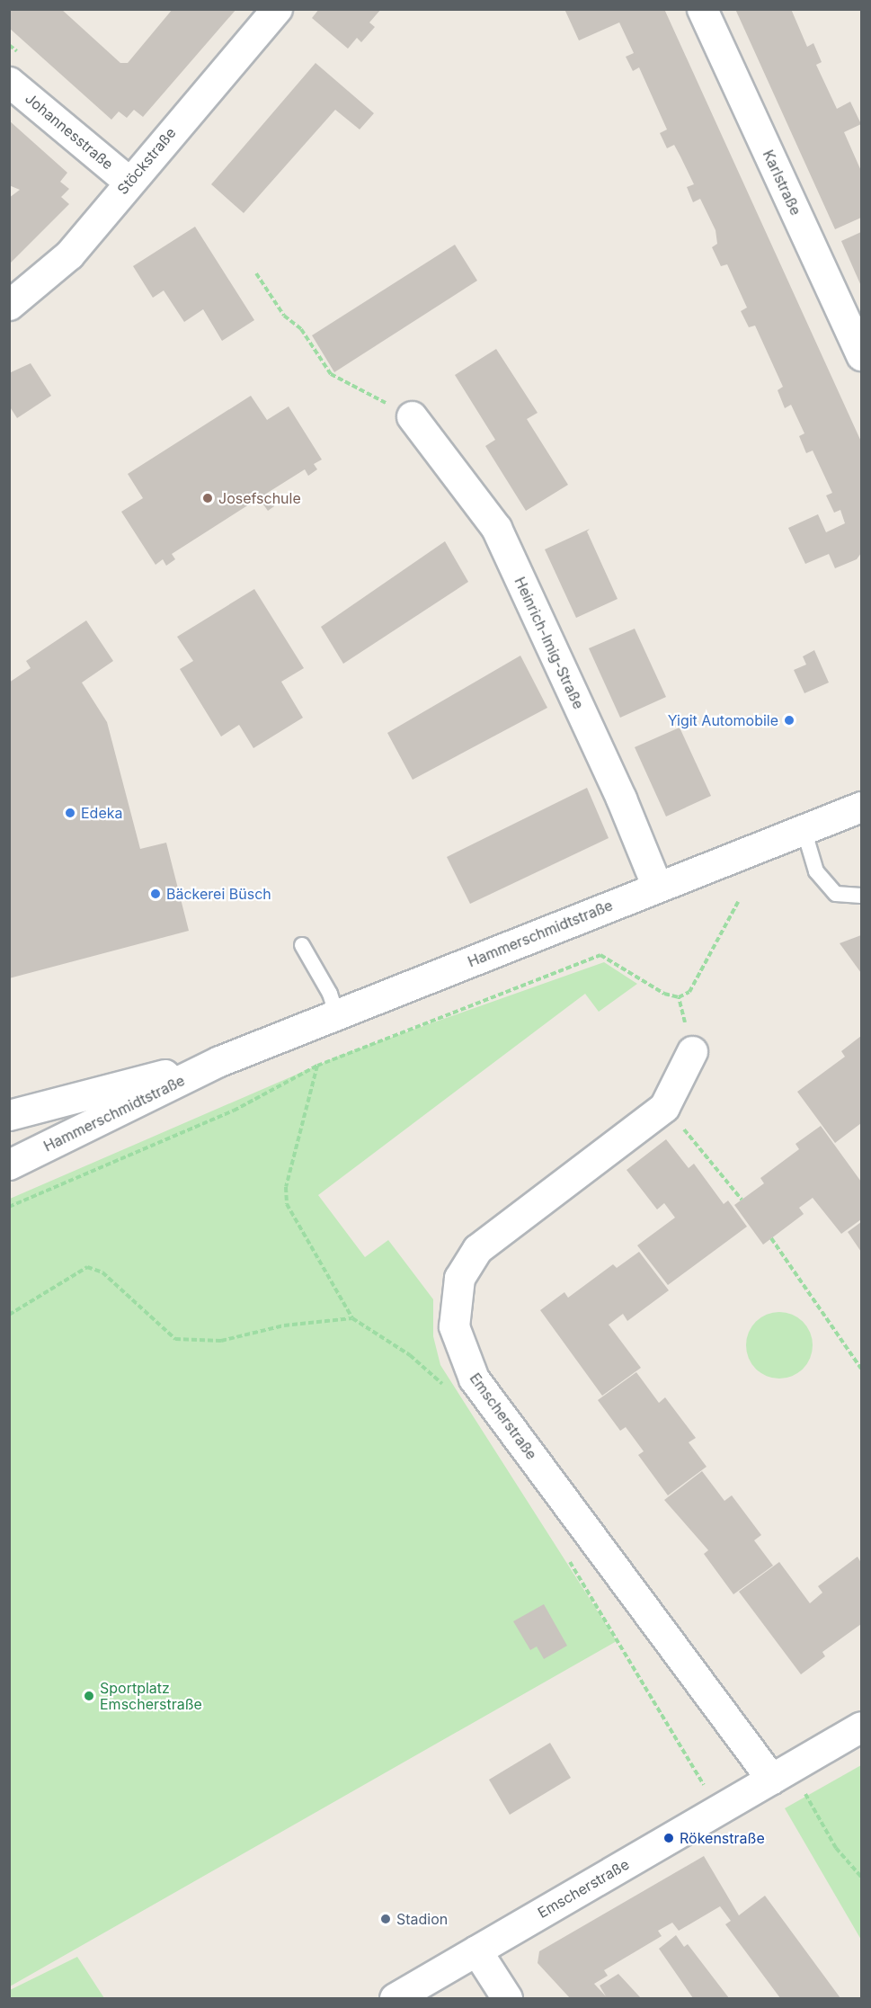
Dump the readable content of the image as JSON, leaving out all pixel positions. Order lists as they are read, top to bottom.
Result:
{
  "streets": {
    "street": [
      "Johannesstraße",
      "Stöckstraße",
      "Karlstraße",
      "Heinrich-Imig-Straße",
      "Hammerschmidtstraße",
      "Emscherstraße"
    ]
  },
  "crossings": [
    ["Johannesstraße", "Stöckstraße"],
    ["Heinrich-Imig-Straße", "Hammerschmidtstraße"]
  ],
  "places": [
    "Josefschule",
    "Yigit Automobile",
    "Edeka",
    "Bäckerei Büsch",
    "Sportplatz Emscherstraße",
    "Rökenstraße",
    "Stadion"
  ]
}
